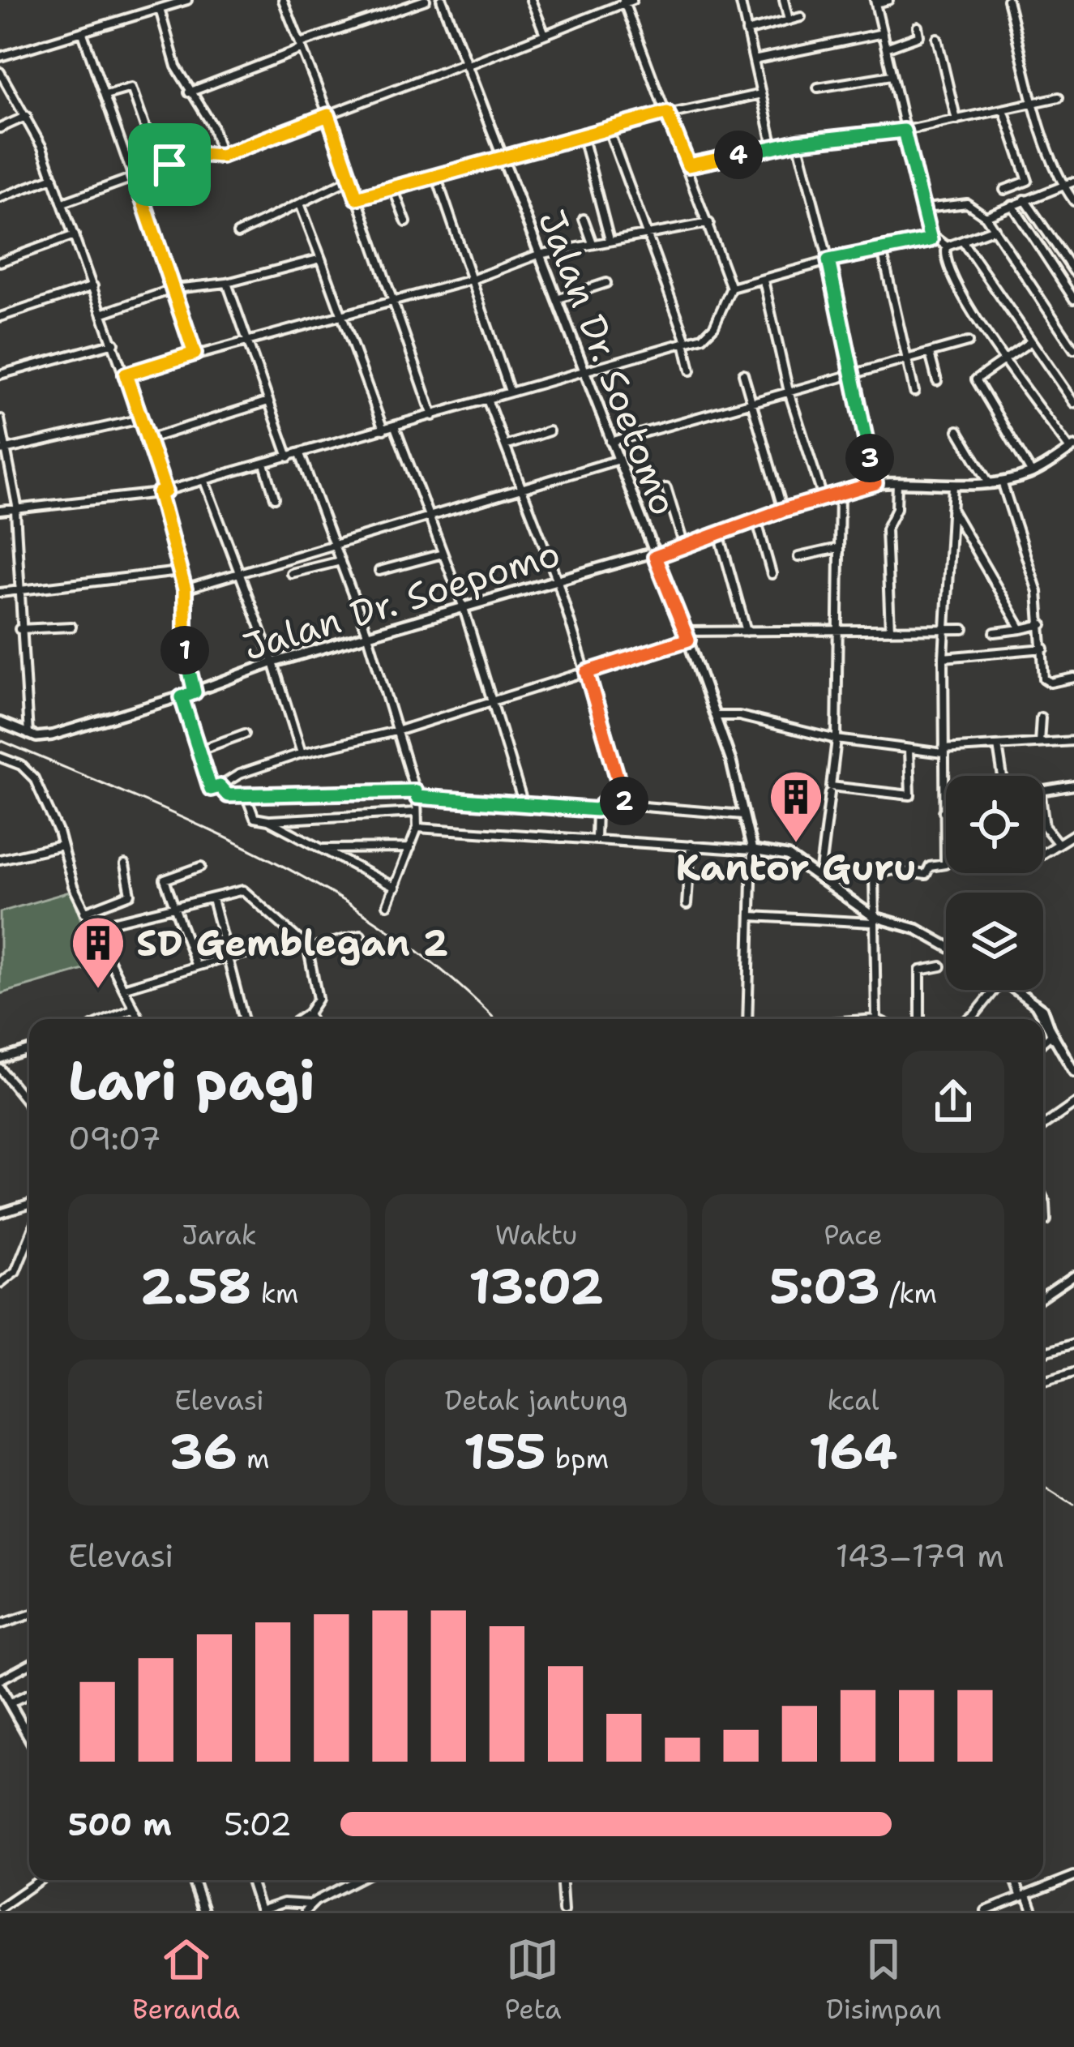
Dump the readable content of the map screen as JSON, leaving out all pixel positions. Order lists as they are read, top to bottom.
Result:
{
  "streets": {
    "street": ["Jalan Dr. Soetomo", "Jalan Dr. Soepomo"]
  },
  "crossings": [
    ["Jalan Dr. Soetomo", "Jalan Dr. Soepomo"]
  ],
  "places": {
    "building": ["Kantor Guru", "SD Gemblegan 2"]
  },
  "page": {
    "pins": [
      "4",
      "3",
      "1",
      "2"
    ],
    "heading": ["Lari pagi", "09:07"],
    "stats": [
      ["Jarak", "2.58 km"],
      ["Waktu", "13:02"],
      ["Pace", "5:03 /km"],
      ["Elevasi", "36 m"],
      ["Detak jantung", "155 bpm"],
      ["kcal", "164"]
    ],
    "chart": ["Elevasi", "143–179 m"],
    "list": [
      {
        "name": "500 m",
        "note": "5:02"
      }
    ],
    "tabs": ["Beranda", "Peta", "Disimpan"]
  }
}
